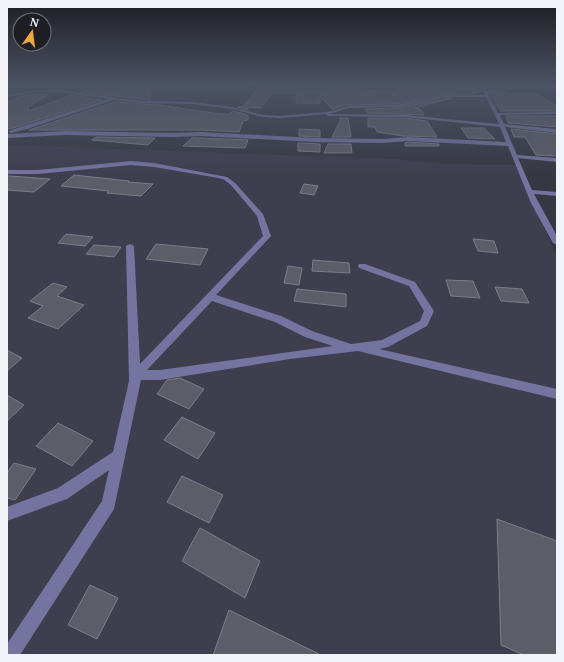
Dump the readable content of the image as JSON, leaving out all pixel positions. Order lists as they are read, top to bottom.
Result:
{
  "north": "top"
}
